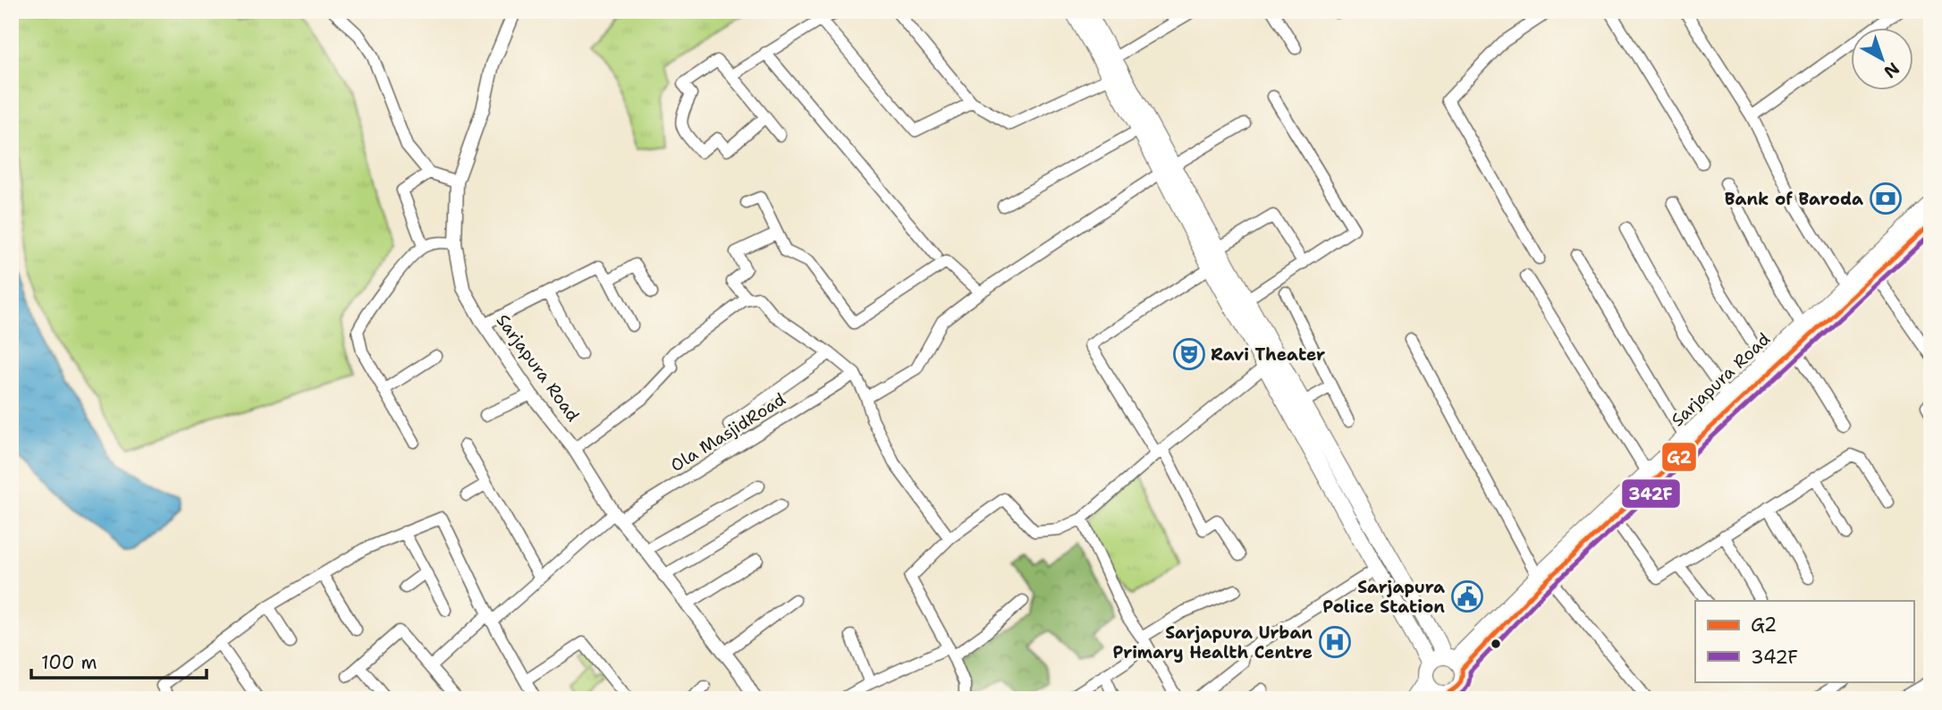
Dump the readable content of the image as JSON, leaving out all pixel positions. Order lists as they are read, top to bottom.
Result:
{
  "streets": {
    "main road": ["Sarjapura Road"],
    "street": ["Ola MasjidRoad"]
  },
  "crossings": [
    ["Sarjapura Road", "Ola MasjidRoad"]
  ],
  "places": {
    "bank": ["Bank of Baroda"],
    "theatre": ["Ravi Theater"],
    "public building": ["Sarjapura Police Station"],
    "hospital": ["Sarjapura Urban Primary Health Centre"]
  },
  "lines": ["transit line G2", "transit line 342F"],
  "legend": ["G2", "342F"],
  "scale_bar": "100 m",
  "north": "bottom right"
}
